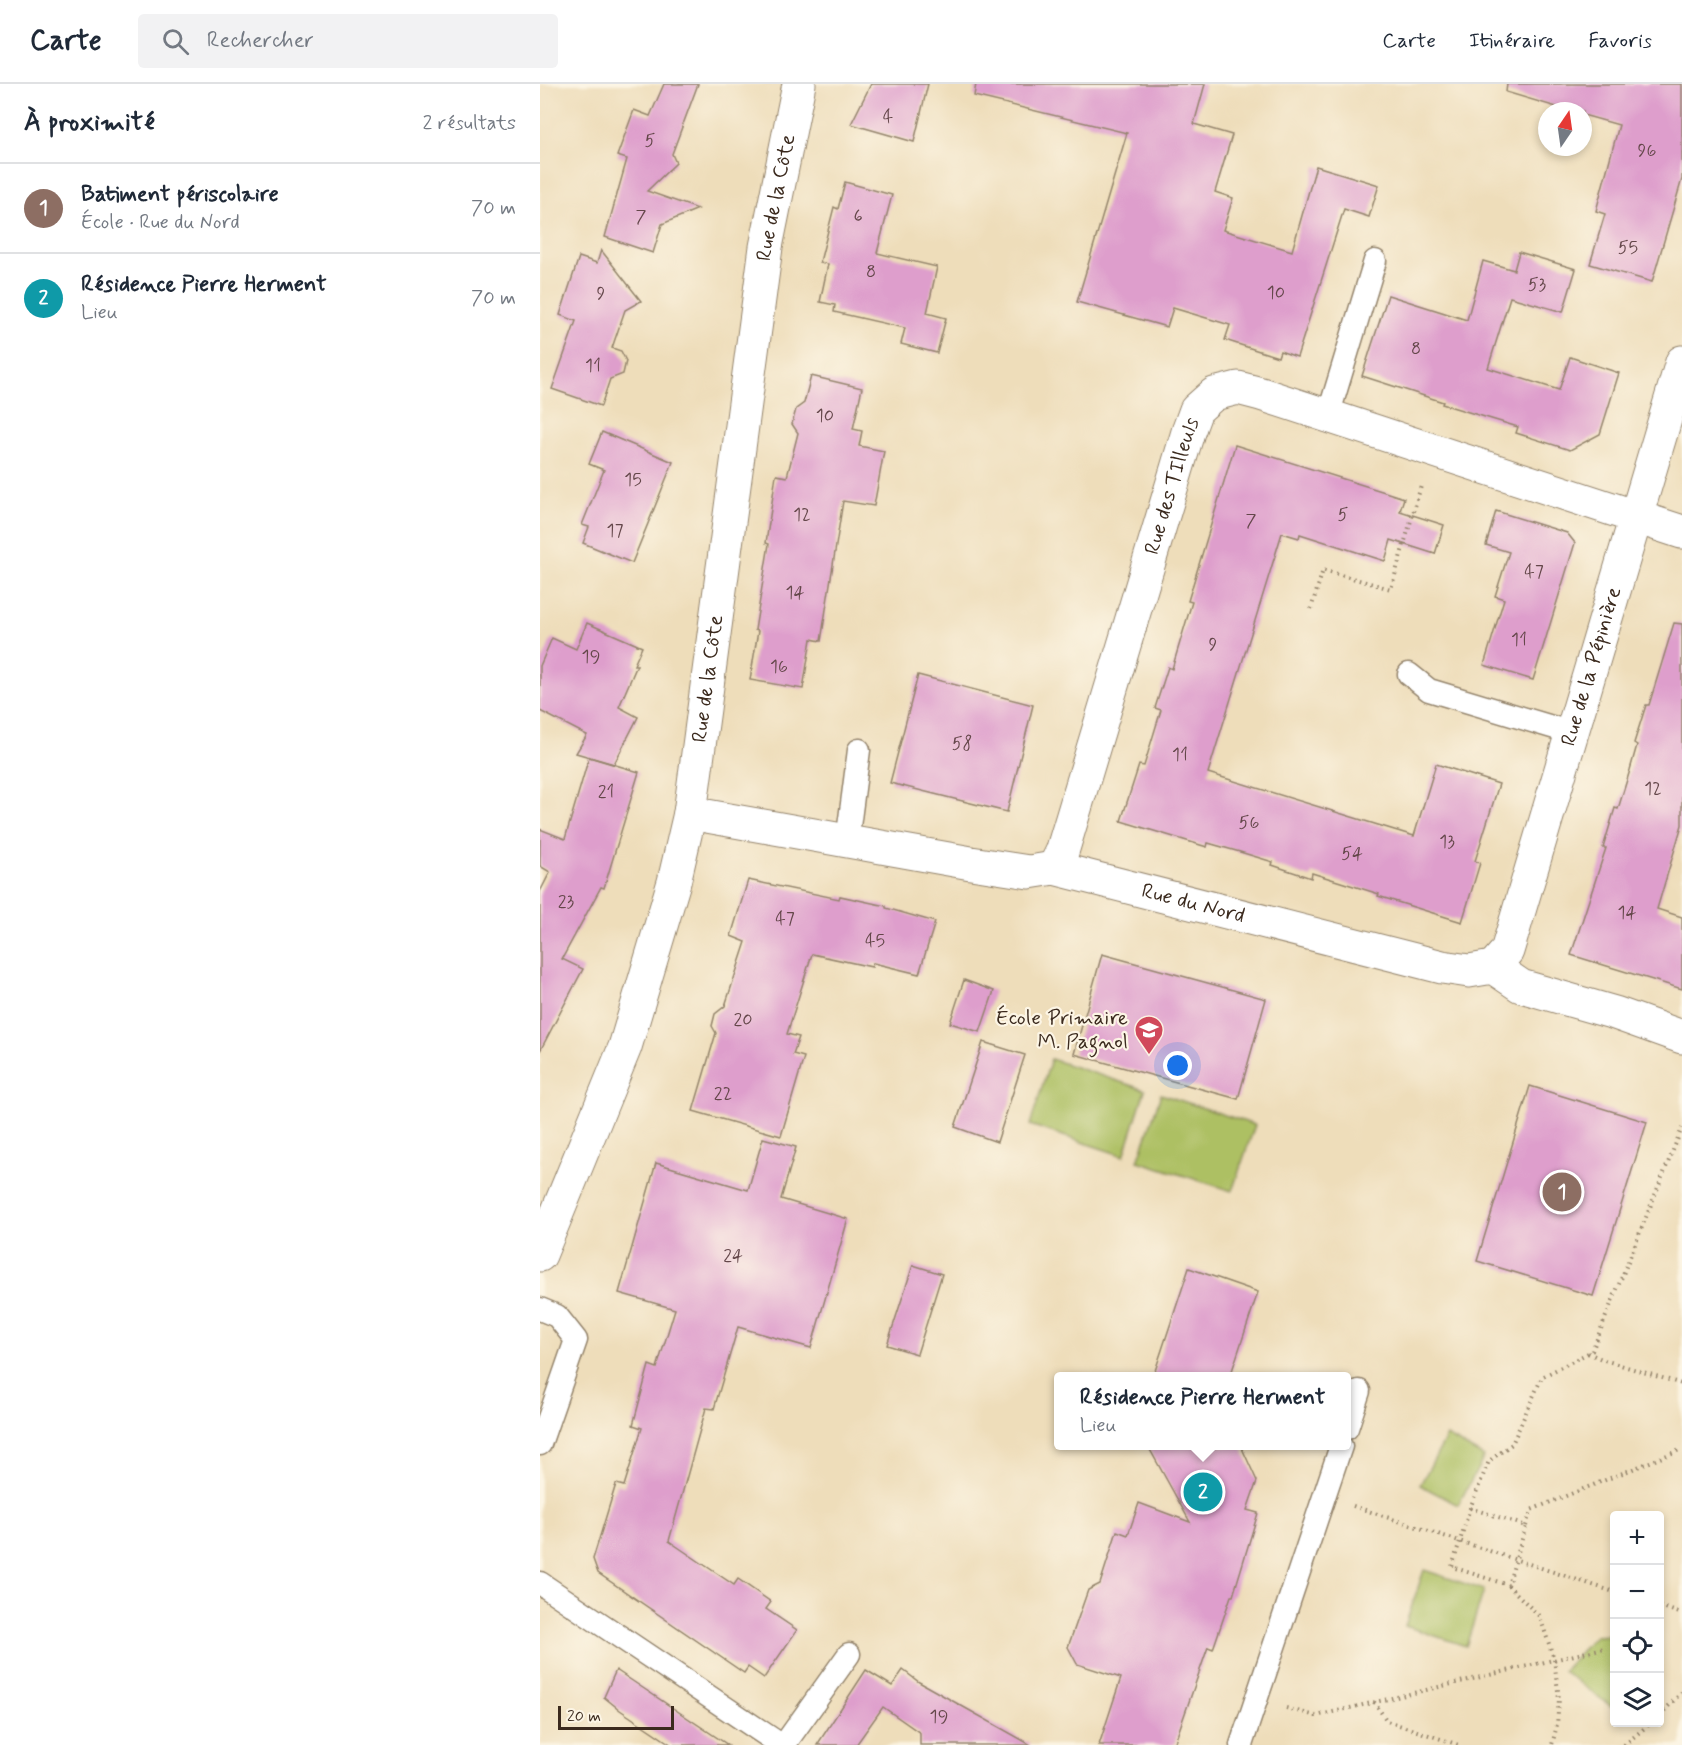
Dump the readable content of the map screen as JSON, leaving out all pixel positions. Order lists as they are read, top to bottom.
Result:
{
  "streets": {
    "street": [
      "Rue de la Côte",
      "Rue des TIlleuls",
      "Rue de la Pépinière",
      "Rue du Nord"
    ]
  },
  "crossings": [
    ["Rue de la Côte", "Rue du Nord"],
    ["Rue des TIlleuls", "Rue de la Pépinière"],
    ["Rue des TIlleuls", "Rue du Nord"],
    ["Rue de la Pépinière", "Rue du Nord"]
  ],
  "places": {
    "school or university": ["École Primaire M. Pagnol"]
  },
  "house_numbers": [
    "4",
    "5",
    "96",
    "6",
    "7",
    "55",
    "8",
    "53",
    "10",
    "9",
    "8",
    "11",
    "10",
    "15",
    "12",
    "5",
    "7",
    "17",
    "47",
    "14",
    "11",
    "9",
    "19",
    "16",
    "58",
    "11",
    "12",
    "21",
    "56",
    "13",
    "54",
    "23",
    "14",
    "47",
    "45",
    "20",
    "22",
    "24",
    "19"
  ],
  "scale_bar": "20 m",
  "north": "top",
  "page": {
    "header": "Carte",
    "search": "Rechercher",
    "nav": ["Carte", "Itinéraire", "Favoris"],
    "heading": ["À proximité", "2 résultats"],
    "list": [
      {
        "mark": "1",
        "name": "Batiment périscolaire",
        "note": "École · Rue du Nord",
        "value": "70 m"
      },
      {
        "mark": "2",
        "name": "Résidence Pierre Herment",
        "note": "Lieu",
        "value": "70 m"
      }
    ],
    "pins": ["1", "2"],
    "popup": ["Résidence Pierre Herment", "Lieu"],
    "map_buttons": ["+", "−"],
    "scale": "20 m"
  }
}
